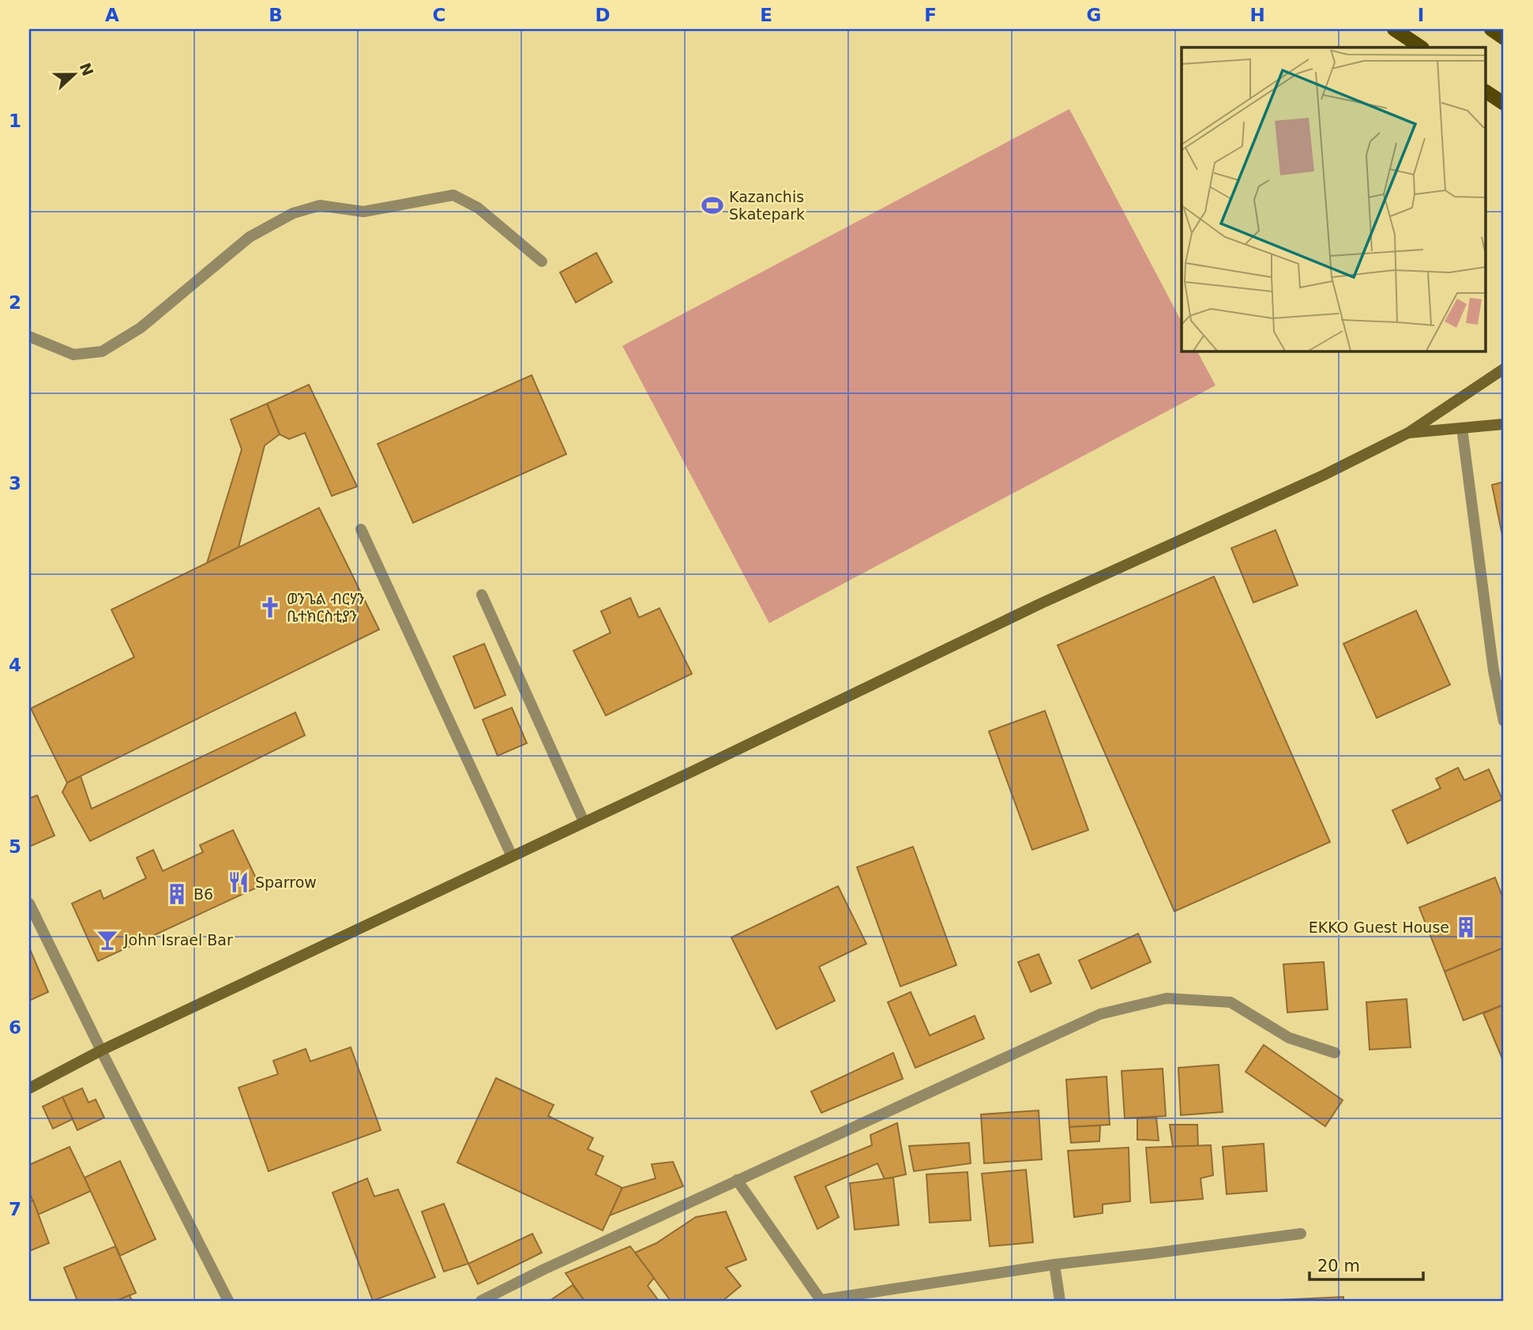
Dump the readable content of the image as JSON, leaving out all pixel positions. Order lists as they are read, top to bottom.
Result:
{
  "places": {
    "sports": ["Kazanchis Skatepark"],
    "church": ["ወንጌል ብርሃን ቤተክርስቲያን"],
    "restaurant": ["Sparrow"],
    "building": ["B6", "EKKO Guest House"],
    "bar": ["John Israel Bar"]
  },
  "scale_bar": "20 m",
  "north": "right",
  "grid": {
    "columns": [
      "A",
      "B",
      "C",
      "D",
      "E",
      "F",
      "G",
      "H",
      "I"
    ],
    "rows": [
      "1",
      "2",
      "3",
      "4",
      "5",
      "6",
      "7"
    ]
  }
}
